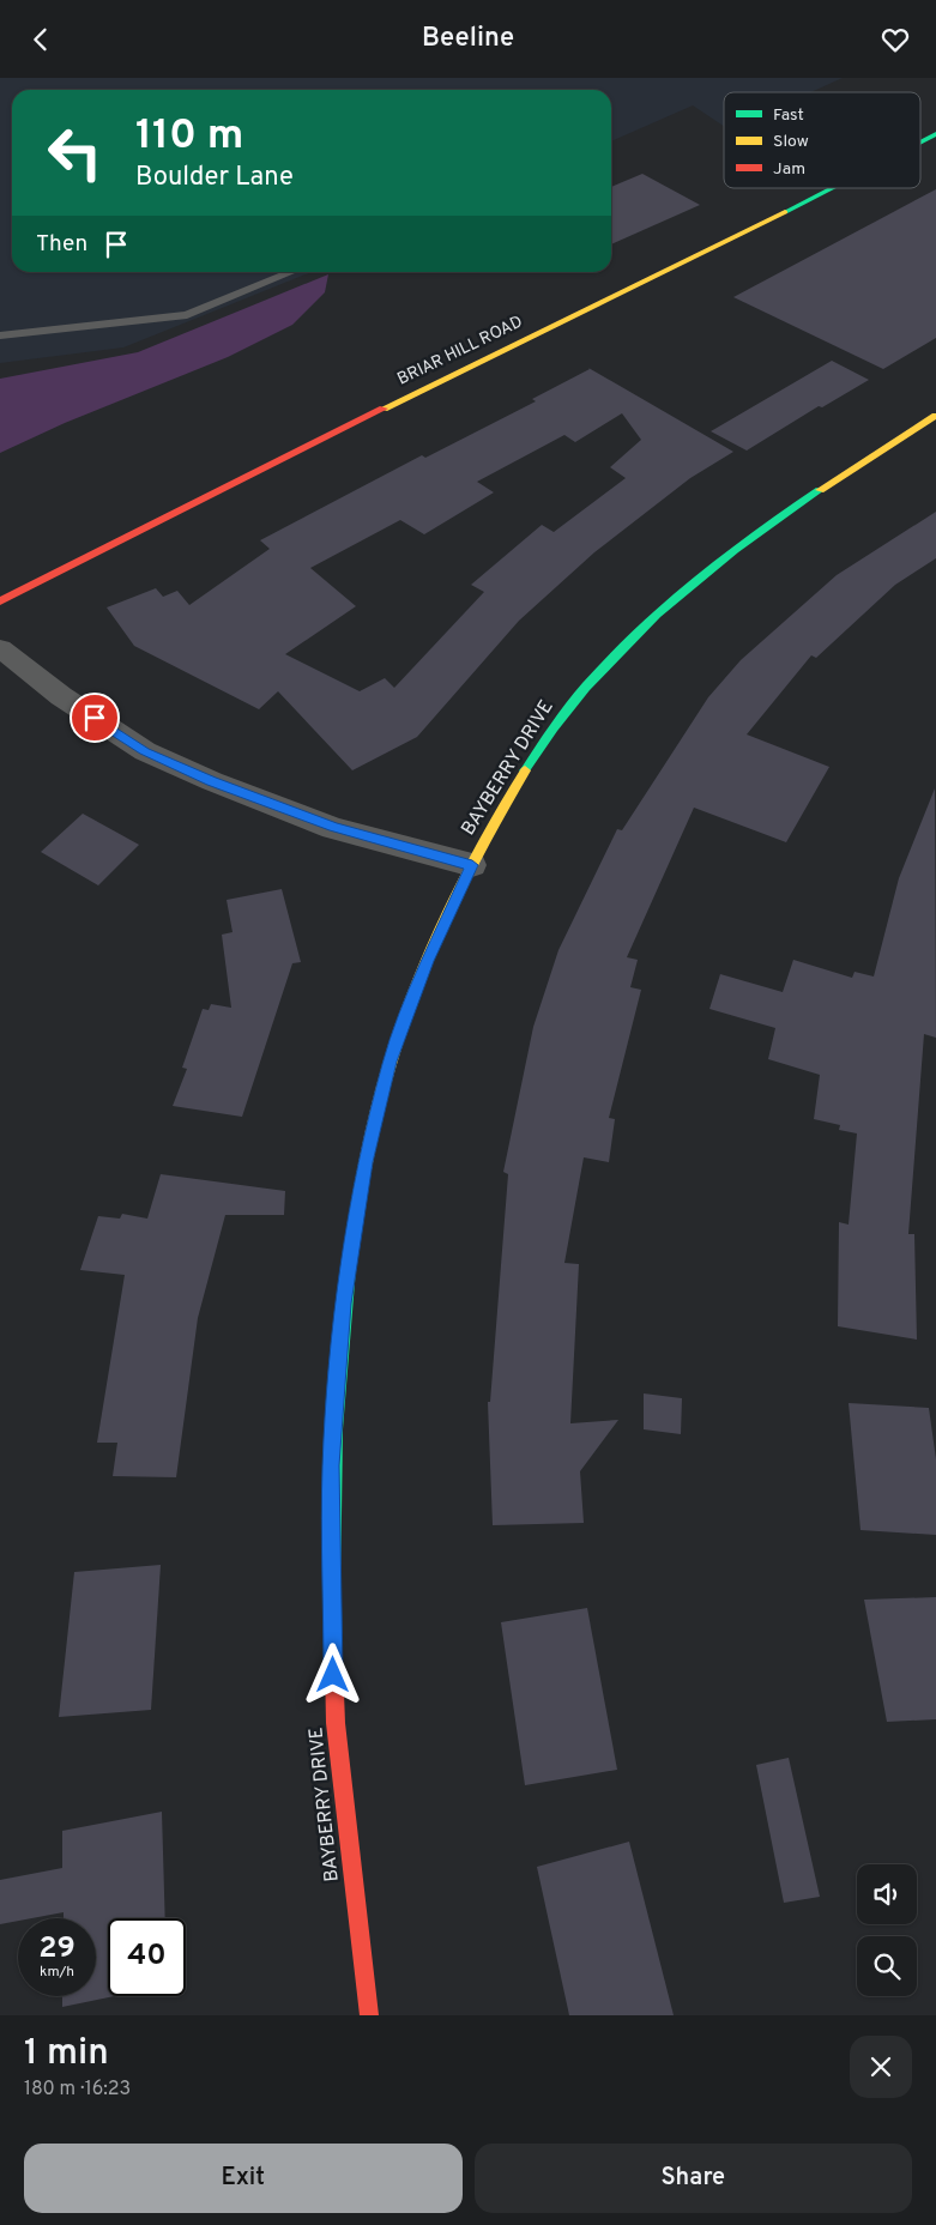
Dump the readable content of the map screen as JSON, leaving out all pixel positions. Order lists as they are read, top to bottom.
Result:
{
  "streets": {
    "street": ["BRIAR HILL ROAD", "BAYBERRY DRIVE"]
  },
  "legend": ["Fast", "Slow", "Jam"],
  "page": {
    "header": "Beeline",
    "turn": ["110 m", "Boulder Lane"],
    "then": "Then",
    "speed": "29 km/h",
    "limit": "40",
    "heading": ["1 min", "180 m · 16:23"],
    "buttons": ["Exit", "Share"]
  }
}
